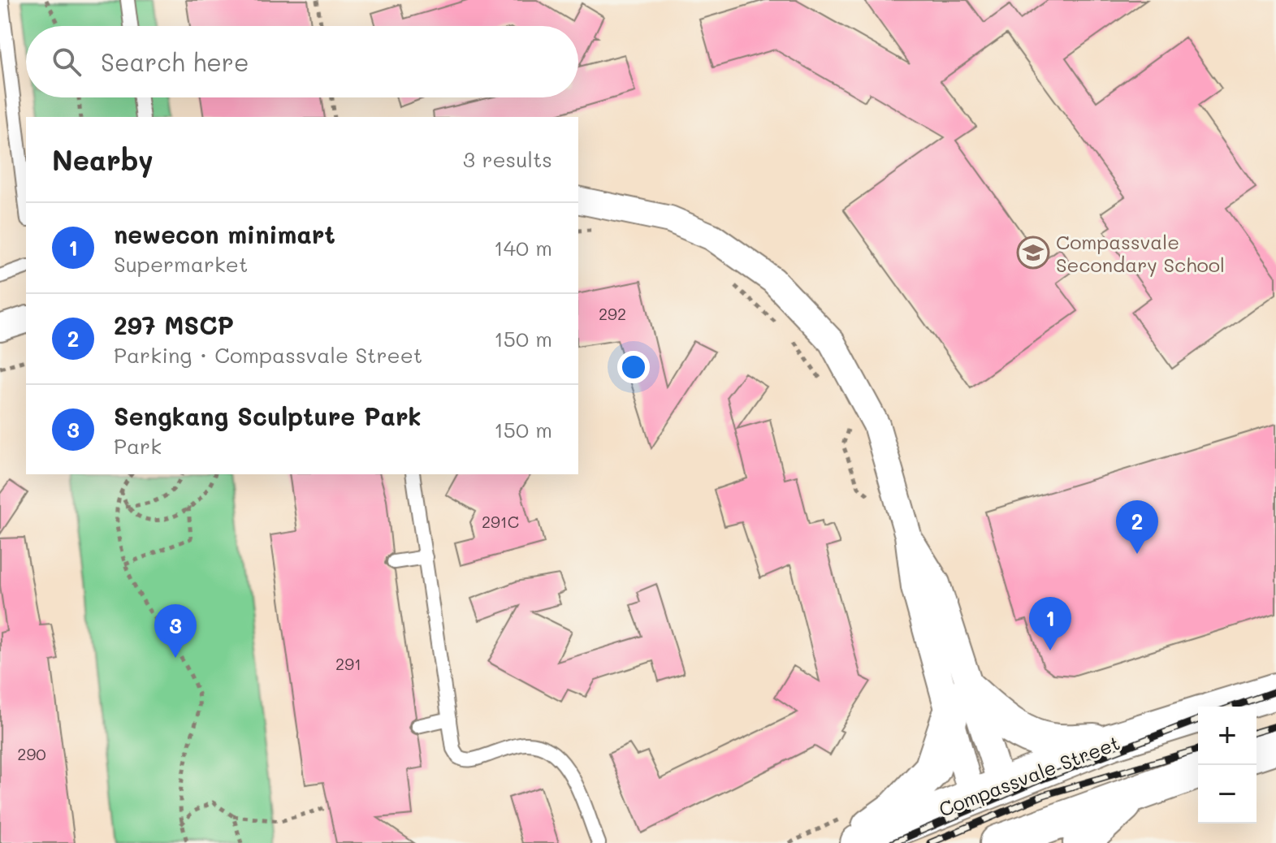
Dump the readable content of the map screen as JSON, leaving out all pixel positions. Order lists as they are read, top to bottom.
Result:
{
  "streets": {
    "street": ["Compassvale Street"]
  },
  "places": {
    "school or university": ["Compassvale Secondary School"]
  },
  "house_numbers": [
    "292",
    "291C",
    "291",
    "290"
  ],
  "page": {
    "search": "Search here",
    "heading": ["Nearby", "3 results"],
    "list": [
      {
        "mark": "1",
        "name": "newecon minimart",
        "note": "Supermarket",
        "value": "140 m"
      },
      {
        "mark": "2",
        "name": "297 MSCP",
        "note": "Parking · Compassvale Street",
        "value": "150 m"
      },
      {
        "mark": "3",
        "name": "Sengkang Sculpture Park",
        "note": "Park",
        "value": "150 m"
      }
    ],
    "pins": ["2", "1", "3"],
    "map_buttons": ["+", "−"]
  }
}
